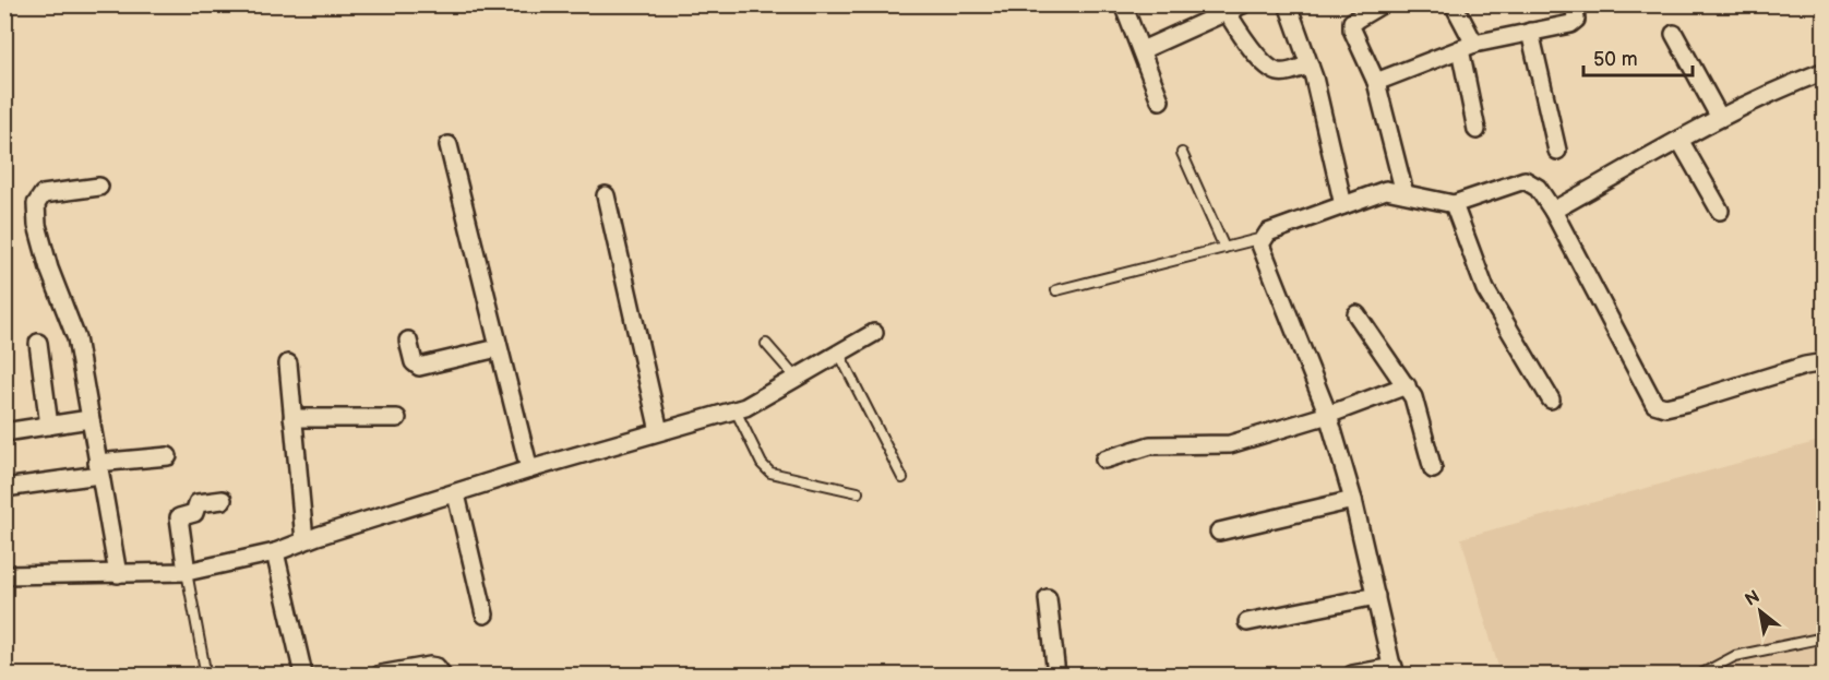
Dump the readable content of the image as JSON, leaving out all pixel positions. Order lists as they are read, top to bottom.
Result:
{
  "scale_bar": "50 m",
  "north": "top left"
}
